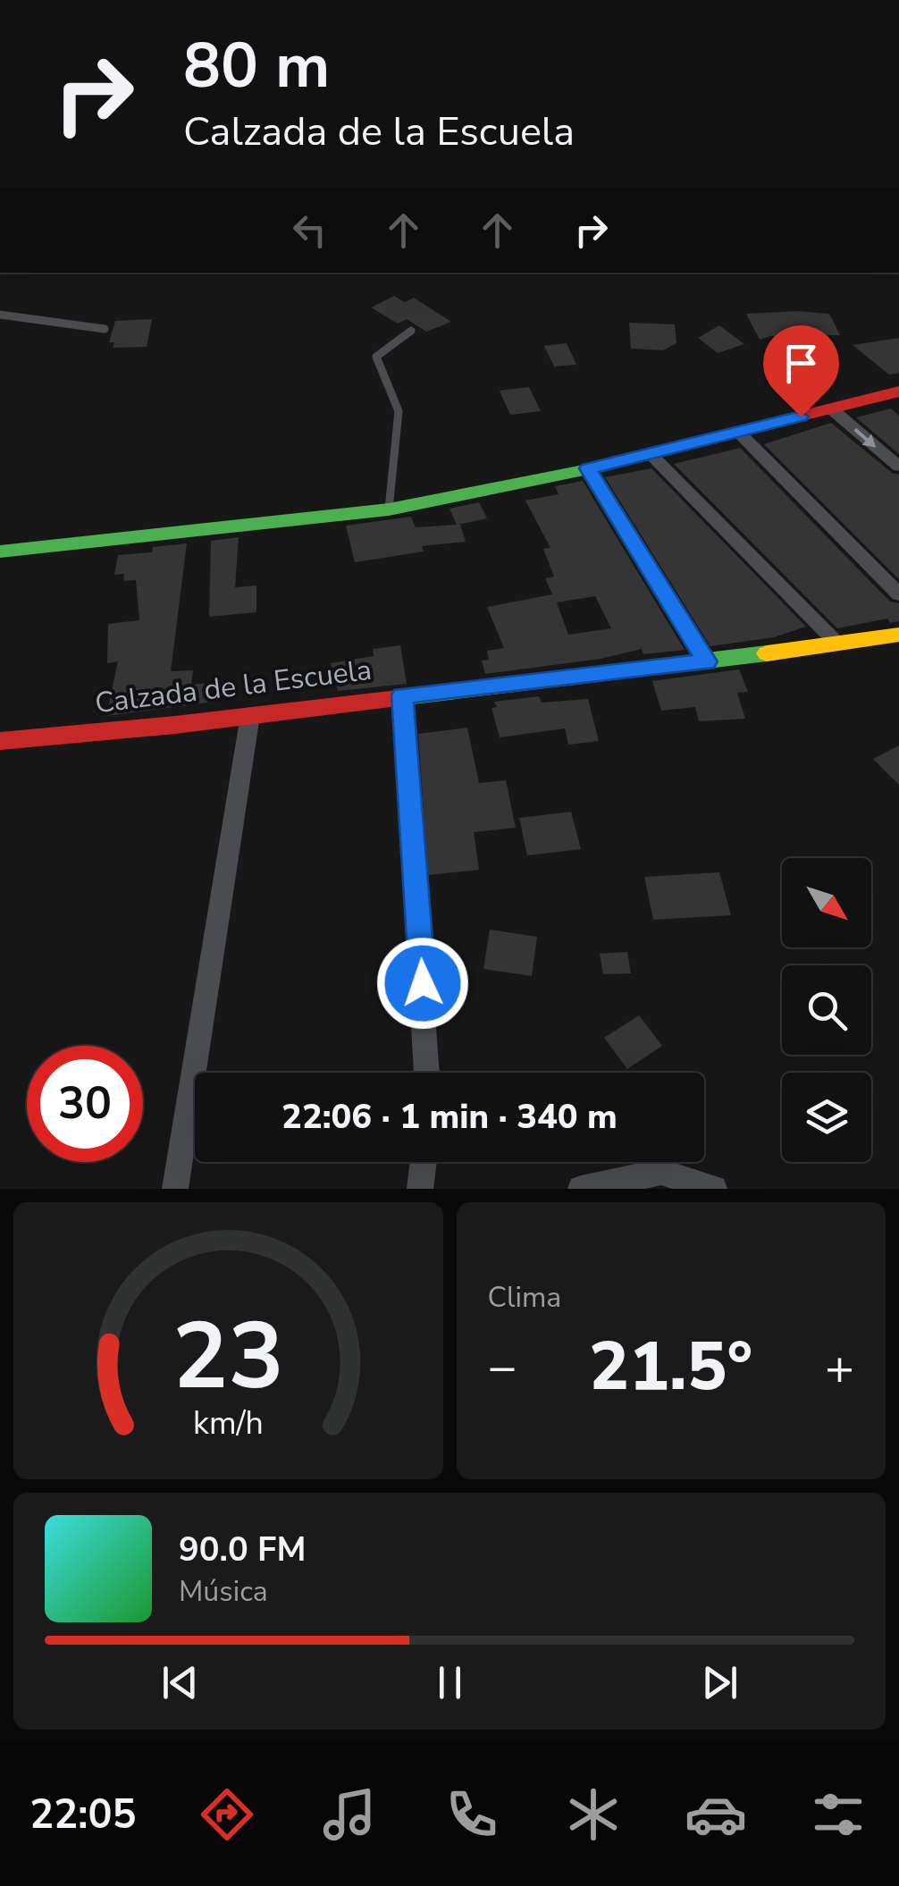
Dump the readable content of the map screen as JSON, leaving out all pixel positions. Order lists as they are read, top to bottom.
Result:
{
  "streets": {
    "main road": ["Calzada de la Escuela"]
  },
  "north": "bottom right",
  "page": {
    "turn": ["80 m", "Calzada de la Escuela"],
    "limit": "30",
    "trip": "22:06 · 1 min · 340 m",
    "tile": "Clima",
    "heat": ["−", "21.5°", "+"],
    "song": ["90.0 FM", "Música"],
    "tabs": "22:05",
    "gauge": ["23", "km/h"]
  }
}
